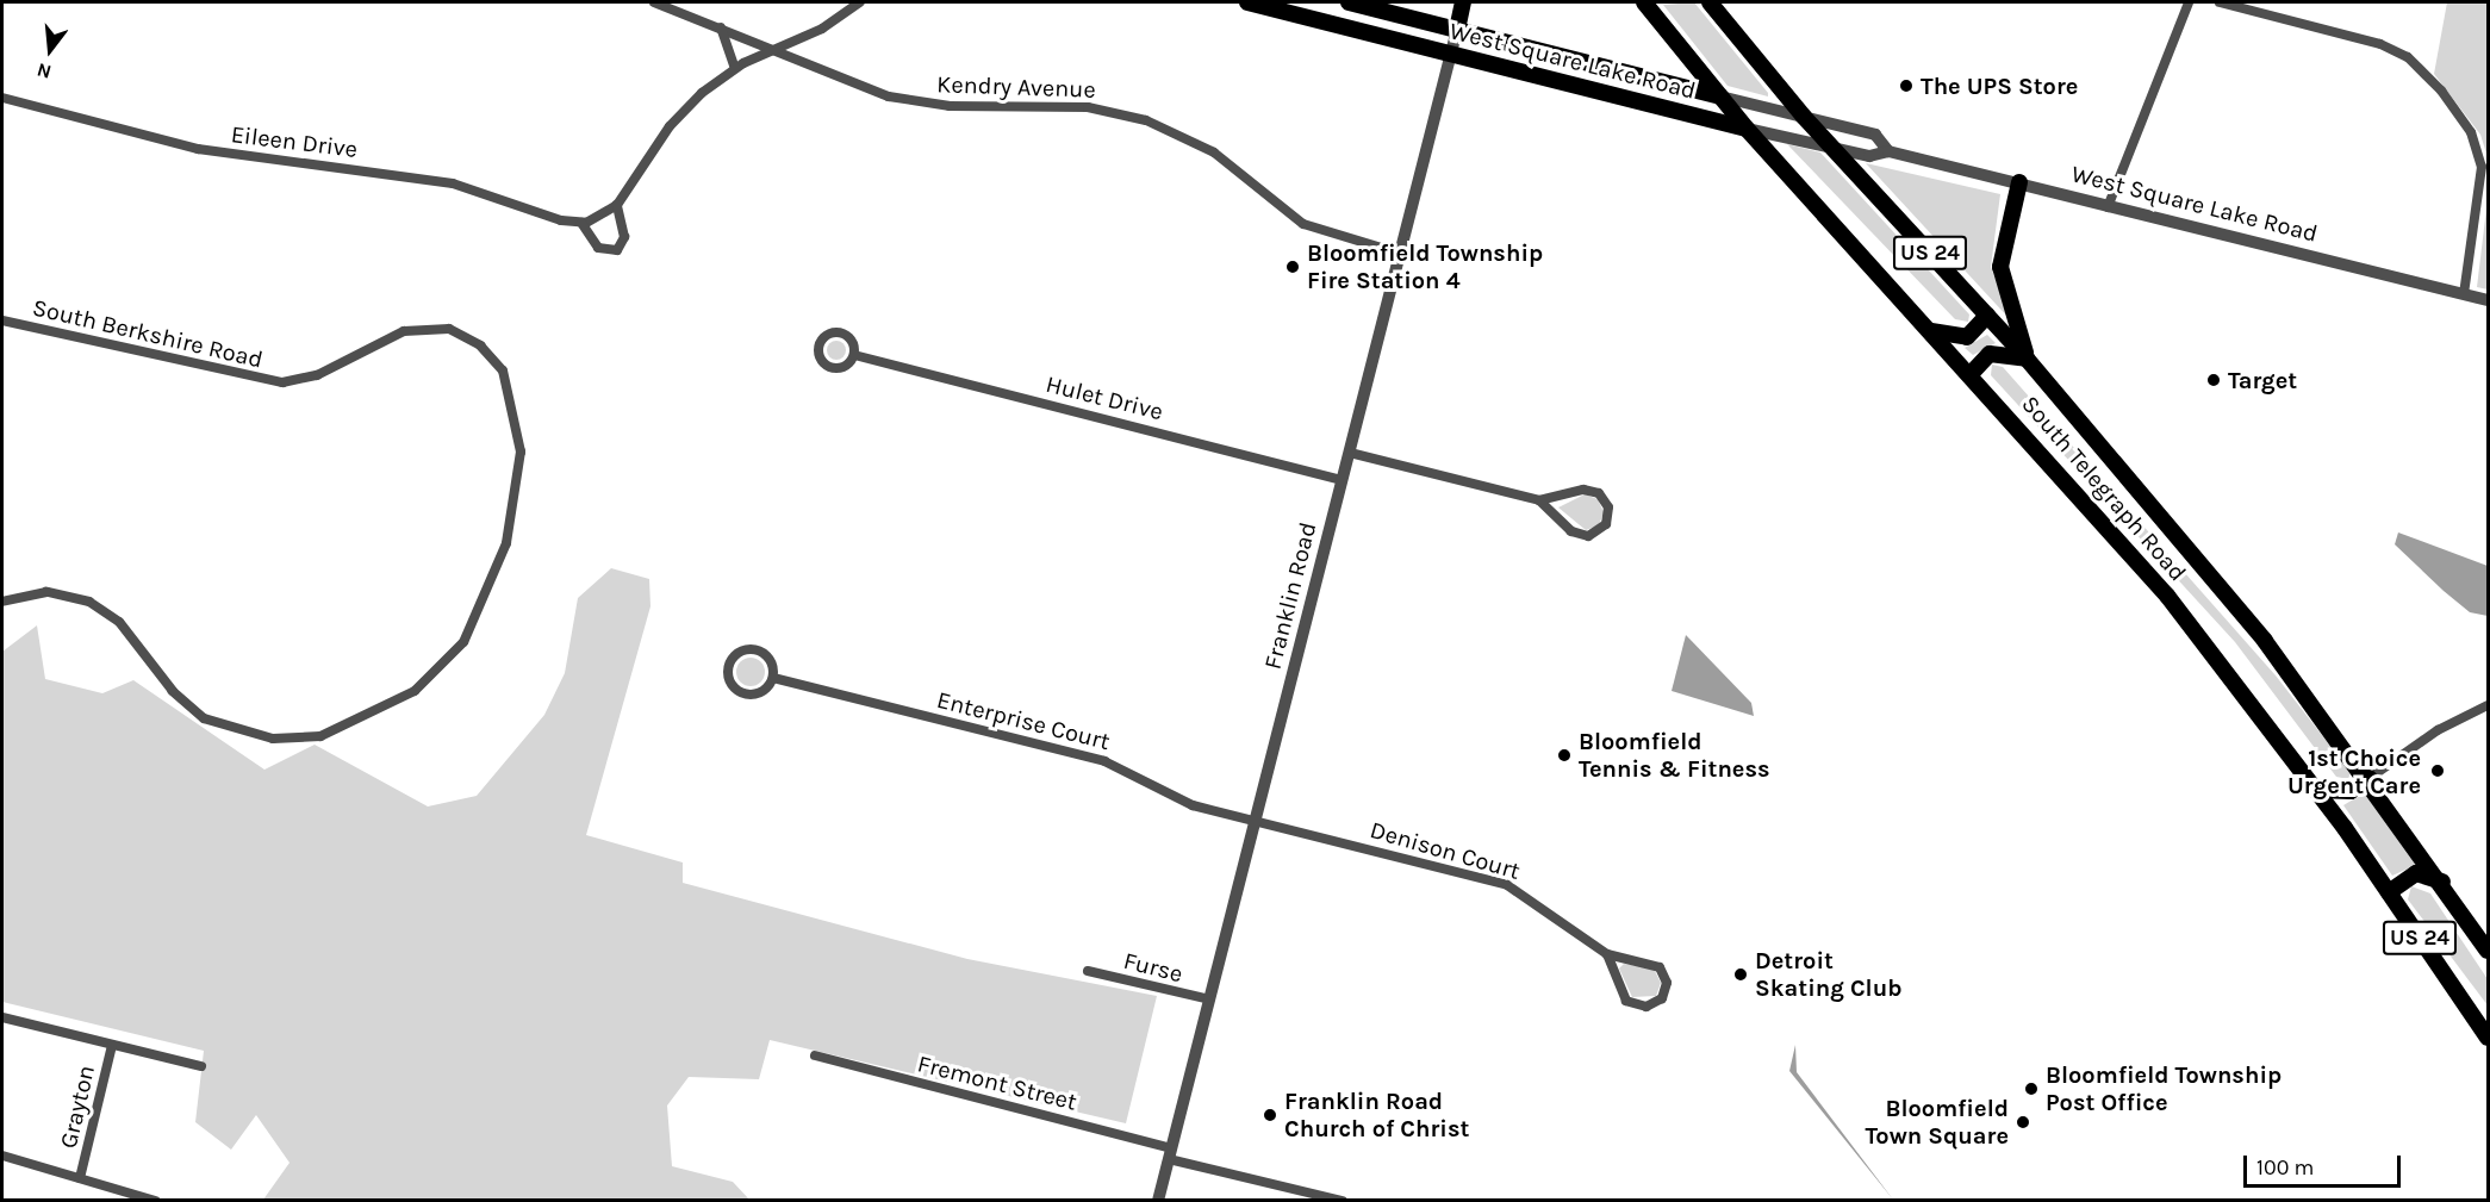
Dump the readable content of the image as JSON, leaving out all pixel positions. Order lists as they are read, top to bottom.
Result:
{
  "streets": {
    "highway": [
      "West Square Lake Road",
      "US 24",
      "South Telegraph Road",
      "Franklin Road"
    ],
    "street": [
      "Kendry Avenue",
      "Eileen Drive",
      "South Berkshire Road",
      "Hulet Drive",
      "Enterprise Court",
      "Denison Court",
      "Furse",
      "Fremont Street",
      "Grayton"
    ]
  },
  "crossings": [
    ["West Square Lake Road", "South Telegraph Road"],
    ["West Square Lake Road", "Franklin Road"],
    ["Kendry Avenue", "Franklin Road"],
    ["Hulet Drive", "Franklin Road"],
    ["Franklin Road", "Enterprise Court"],
    ["Franklin Road", "Denison Court"],
    ["Franklin Road", "Furse"],
    ["Franklin Road", "Fremont Street"],
    ["Enterprise Court", "Denison Court"]
  ],
  "places": [
    "The UPS Store",
    "Bloomfield Township Fire Station 4",
    "Target",
    "Bloomfield Tennis & Fitness",
    "1st Choice Urgent Care",
    "Detroit Skating Club",
    "Bloomfield Township Post Office",
    "Franklin Road Church of Christ",
    "Bloomfield Town Square"
  ],
  "scale_bar": "100 m",
  "north": "bottom"
}
